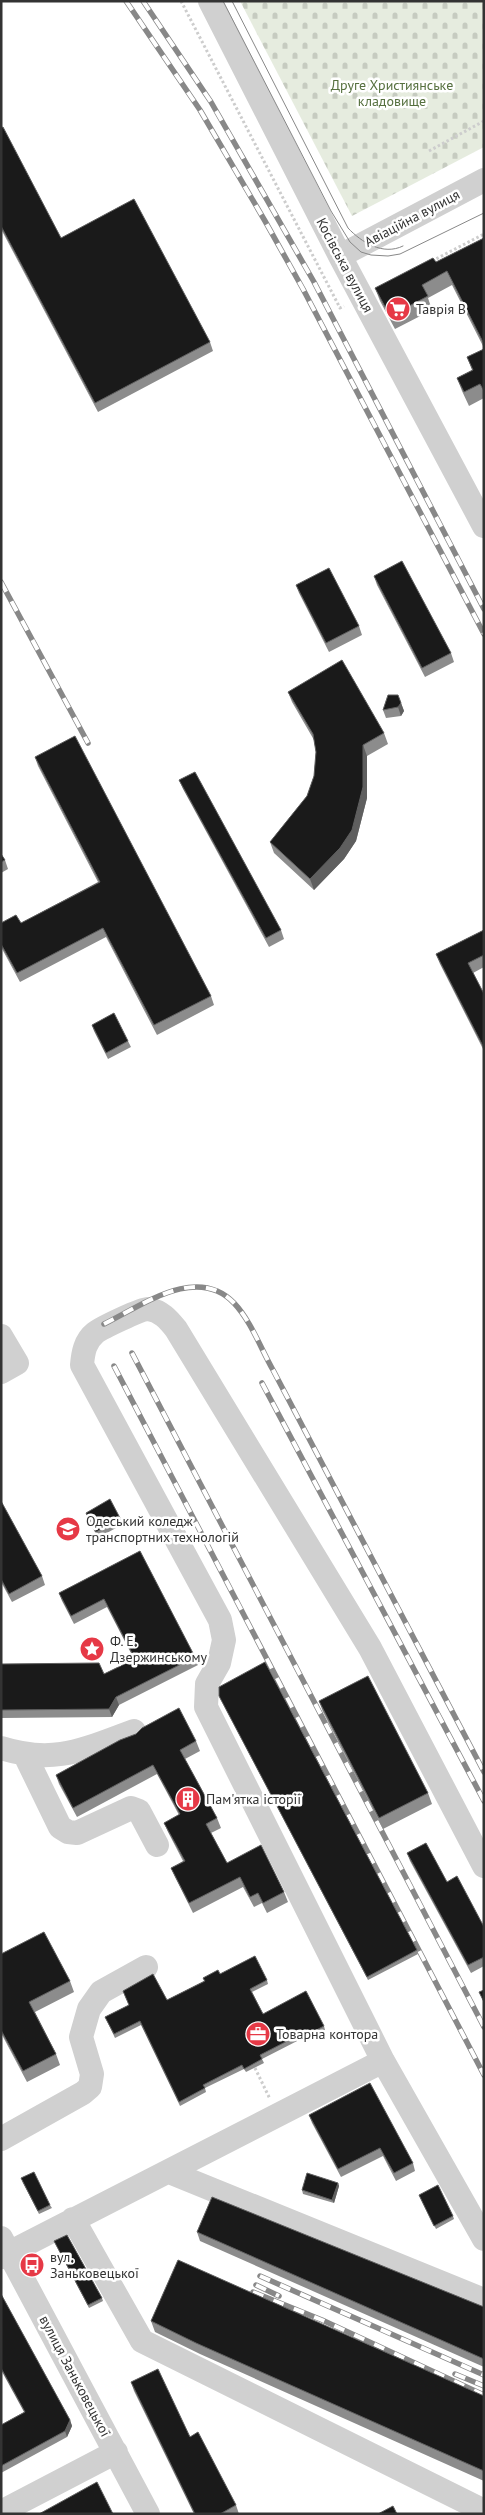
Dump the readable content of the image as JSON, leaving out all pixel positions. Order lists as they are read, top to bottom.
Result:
{
  "streets": {
    "street": ["Авіаційна вулиця", "Косівська вулиця", "вулиця Заньковецької"]
  },
  "crossings": [
    ["Авіаційна вулиця", "Косівська вулиця"]
  ],
  "parks": ["Друге Християнське кладовище"],
  "places": {
    "supermarket": ["Таврія В"],
    "school or university": ["Одеський коледж транспортних технологій"],
    "place": ["Ф. Е. Дзержинському"],
    "building": ["Пам'ятка історії"],
    "office": ["Товарна контора"],
    "bus stop": ["вул. Заньковецької"]
  }
}
